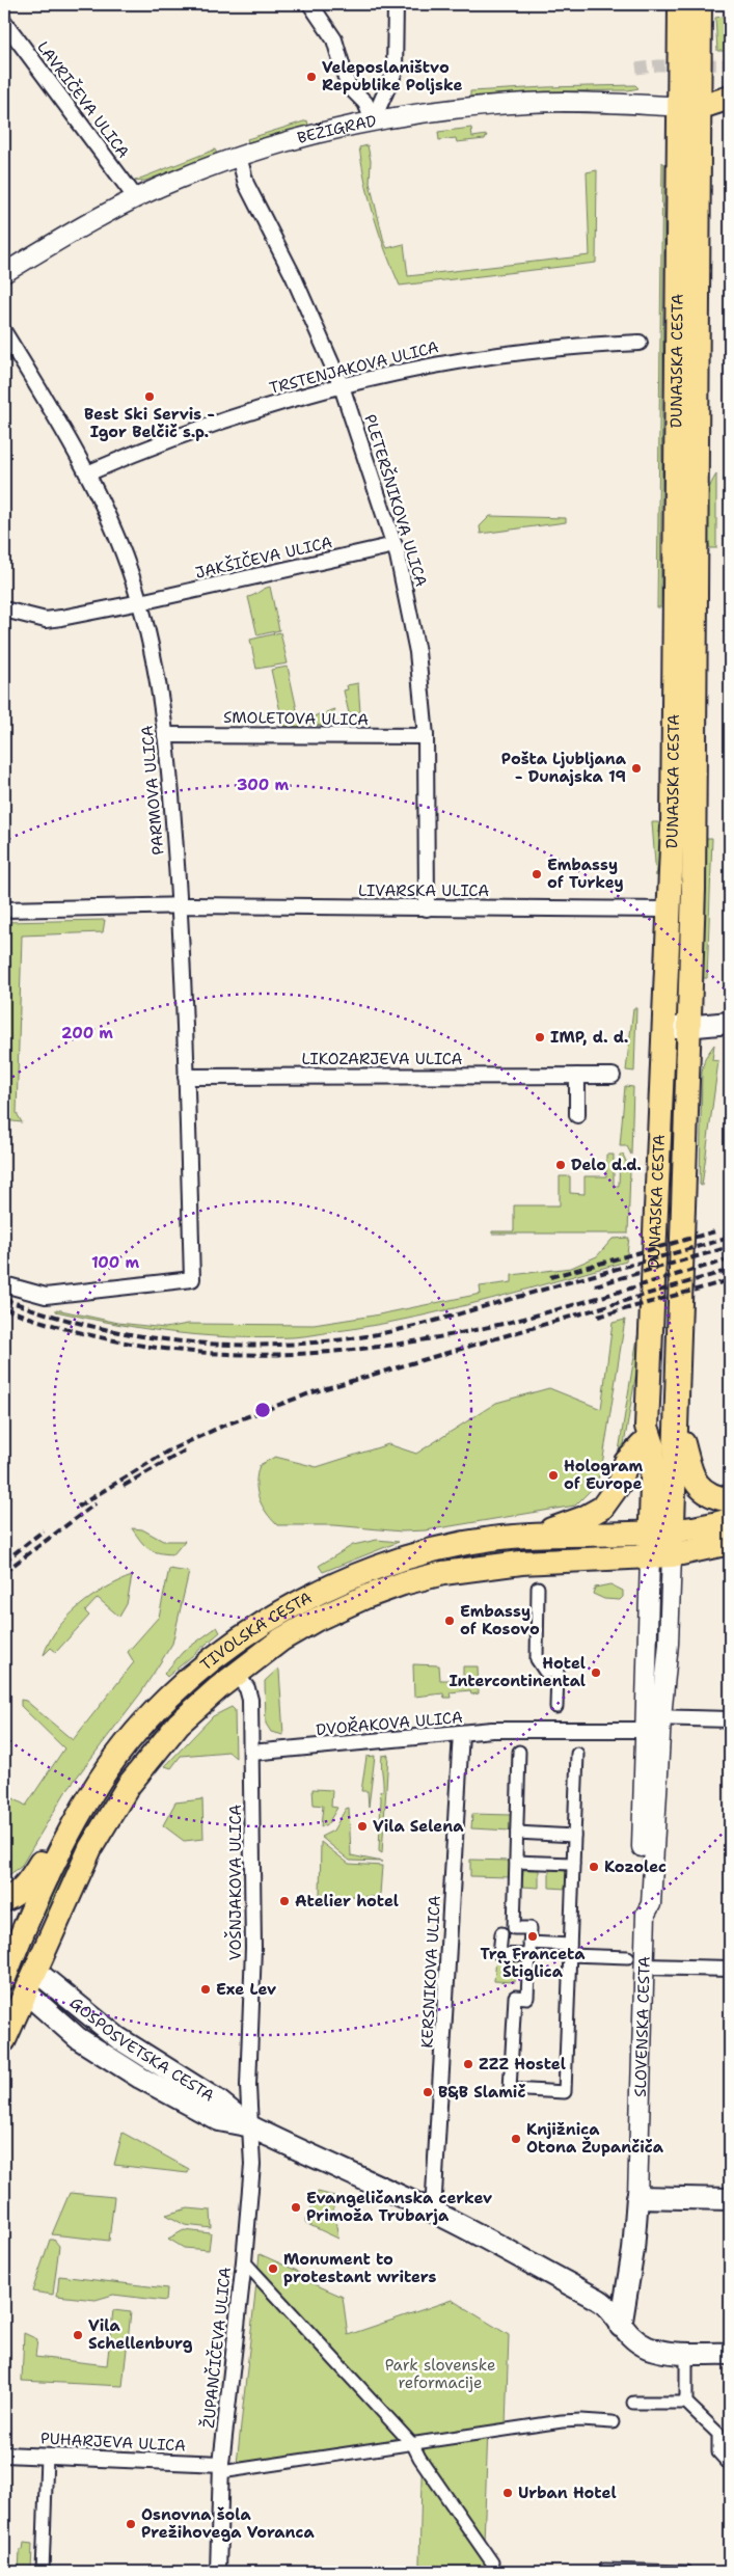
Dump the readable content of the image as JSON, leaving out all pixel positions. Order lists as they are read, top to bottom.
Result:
{
  "streets": {
    "main road": [
      "DUNAJSKA CESTA",
      "TIVOLSKA CESTA",
      "SLOVENSKA CESTA",
      "GOSPOSVETSKA CESTA"
    ],
    "street": [
      "LAVRIČEVA ULICA",
      "BEŽIGRAD",
      "TRSTENJAKOVA ULICA",
      "PLETERŠNIKOVA ULICA",
      "JAKŠIČEVA ULICA",
      "SMOLETOVA ULICA",
      "PARMOVA ULICA",
      "LIVARSKA ULICA",
      "LIKOZARJEVA ULICA",
      "DVOŘAKOVA ULICA",
      "VOŠNJAKOVA ULICA",
      "KERSNIKOVA ULICA",
      "ŽUPANČIČEVA ULICA",
      "PUHARJEVA ULICA"
    ]
  },
  "crossings": [
    ["LAVRIČEVA ULICA", "BEŽIGRAD"],
    ["BEŽIGRAD", "DUNAJSKA CESTA"],
    ["BEŽIGRAD", "PLETERŠNIKOVA ULICA"],
    ["DUNAJSKA CESTA", "LIVARSKA ULICA"],
    ["DUNAJSKA CESTA", "TIVOLSKA CESTA"],
    ["DUNAJSKA CESTA", "SLOVENSKA CESTA"],
    ["TRSTENJAKOVA ULICA", "PLETERŠNIKOVA ULICA"],
    ["TRSTENJAKOVA ULICA", "PARMOVA ULICA"],
    ["PLETERŠNIKOVA ULICA", "JAKŠIČEVA ULICA"],
    ["PLETERŠNIKOVA ULICA", "SMOLETOVA ULICA"],
    ["PLETERŠNIKOVA ULICA", "LIVARSKA ULICA"],
    ["JAKŠIČEVA ULICA", "PARMOVA ULICA"],
    ["SMOLETOVA ULICA", "PARMOVA ULICA"],
    ["PARMOVA ULICA", "LIVARSKA ULICA"],
    ["PARMOVA ULICA", "LIKOZARJEVA ULICA"],
    ["TIVOLSKA CESTA", "VOŠNJAKOVA ULICA"],
    ["TIVOLSKA CESTA", "SLOVENSKA CESTA"],
    ["TIVOLSKA CESTA", "GOSPOSVETSKA CESTA"],
    ["DVOŘAKOVA ULICA", "VOŠNJAKOVA ULICA"],
    ["DVOŘAKOVA ULICA", "KERSNIKOVA ULICA"],
    ["DVOŘAKOVA ULICA", "SLOVENSKA CESTA"],
    ["VOŠNJAKOVA ULICA", "GOSPOSVETSKA CESTA"],
    ["VOŠNJAKOVA ULICA", "ŽUPANČIČEVA ULICA"],
    ["KERSNIKOVA ULICA", "GOSPOSVETSKA CESTA"],
    ["SLOVENSKA CESTA", "GOSPOSVETSKA CESTA"],
    ["GOSPOSVETSKA CESTA", "ŽUPANČIČEVA ULICA"],
    ["ŽUPANČIČEVA ULICA", "PUHARJEVA ULICA"]
  ],
  "parks": ["Park slovenske reformacije"],
  "places": [
    "Veleposlaništvo Republike Poljske",
    "Best Ski Servis - Igor Belčič s.p.",
    "Pošta Ljubljana - Dunajska 19",
    "Embassy of Turkey",
    "IMP, d. d.",
    "Delo d.d.",
    "Hologram of Europe",
    "Embassy of Kosovo",
    "Hotel Intercontinental",
    "Vila Selena",
    "Kozolec",
    "Atelier hotel",
    "Trg Franceta Štiglica",
    "Exe Lev",
    "ZZZ Hostel",
    "B&B Slamič",
    "Knjižnica Otona Župančiča",
    "Evangeličanska cerkev Primoža Trubarja",
    "Monument to protestant writers",
    "Vila Schellenburg",
    "Urban Hotel",
    "Osnovna šola Prežihovega Voranca"
  ],
  "rings": ["300 m", "200 m", "100 m"]
}
